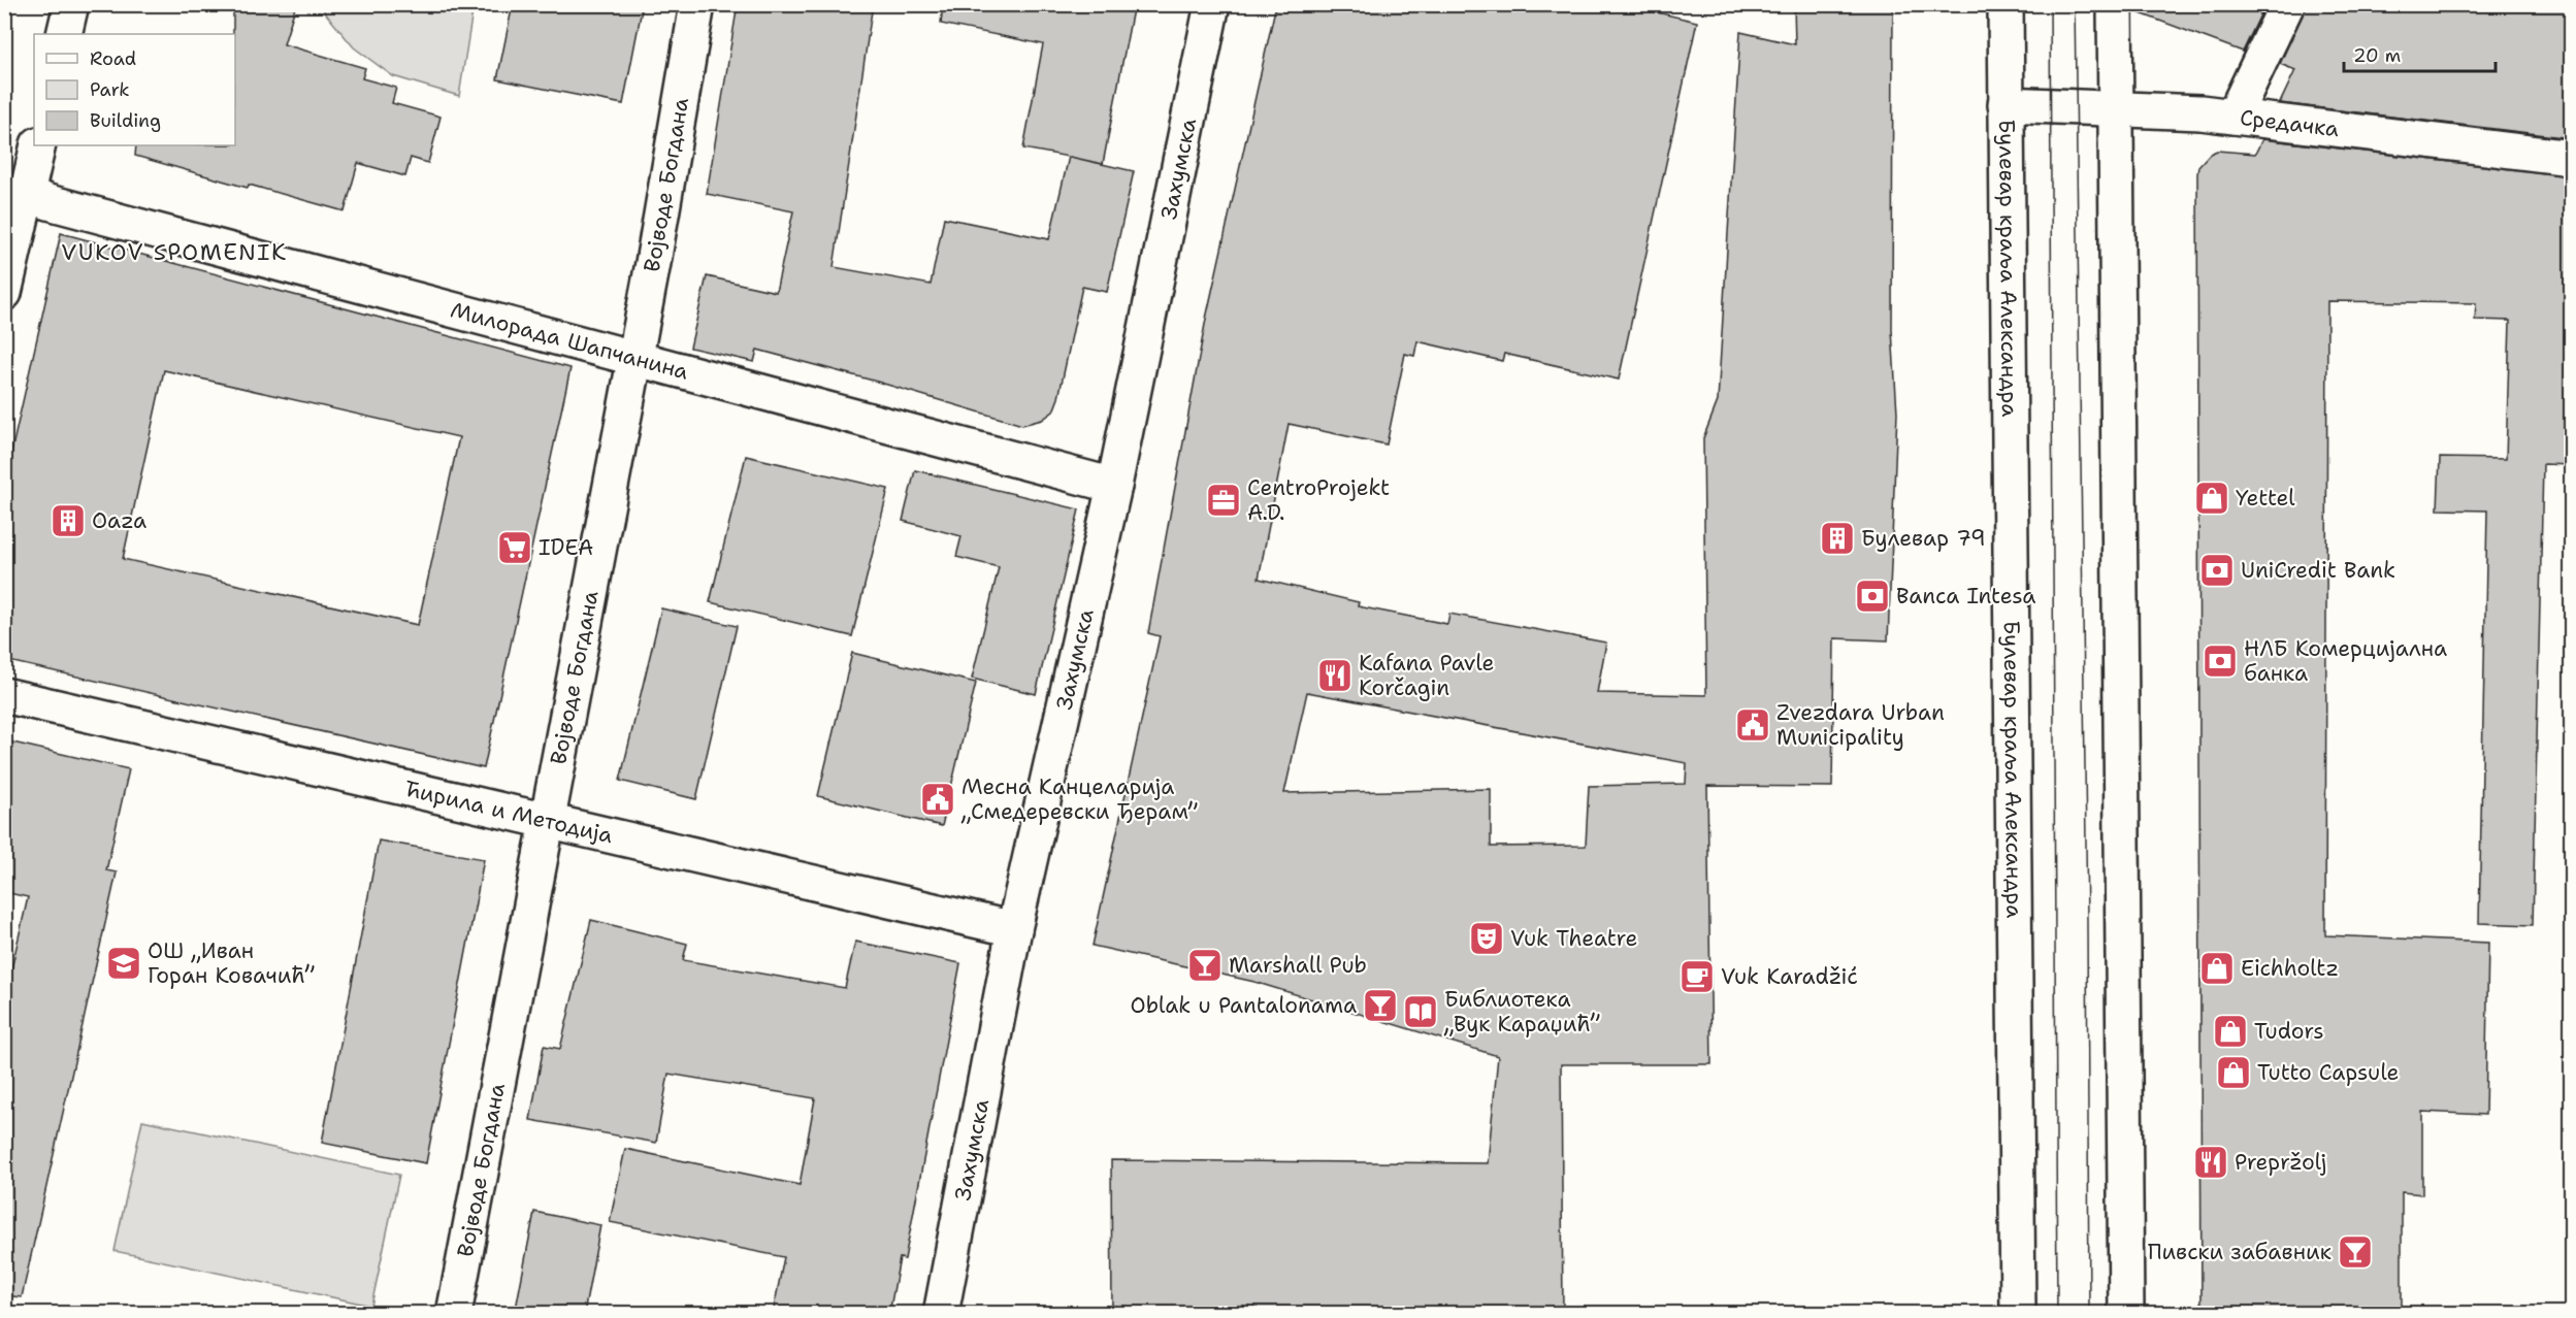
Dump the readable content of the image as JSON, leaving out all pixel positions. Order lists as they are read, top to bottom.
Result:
{
  "streets": {
    "street": [
      "Средачка",
      "Захумска",
      "Војводе Богдана",
      "Булевар краља Александра",
      "Милорада Шапчанина",
      "Ћирила и Методија"
    ]
  },
  "crossings": [
    ["Средачка", "Булевар краља Александра"],
    ["Захумска", "Милорада Шапчанина"],
    ["Захумска", "Ћирила и Методија"],
    ["Војводе Богдана", "Милорада Шапчанина"],
    ["Војводе Богдана", "Ћирила и Методија"]
  ],
  "districts": ["VUKOV SPOMENIK"],
  "places": {
    "shop": [
      "Yettel",
      "Eichholtz",
      "Tudors",
      "Tutto Capsule"
    ],
    "office": ["CentroProjekt A.D."],
    "building": ["Oaza", "Булевар 79"],
    "supermarket": ["IDEA"],
    "bank": ["UniCredit Bank", "Banca Intesa", "НЛБ Комерцијална банка"],
    "restaurant": ["Kafana Pavle Korčagin", "Prepržolj"],
    "public building": ["Zvezdara Urban Municipality", "Месна Канцеларија „Смедеревски Ђерам”"],
    "theatre": ["Vuk Theatre"],
    "school or university": ["ОШ „Иван Горан Ковачић”"],
    "bar": ["Marshall Pub", "Oblak u Pantalonama", "Пивски забавник"],
    "cafe": ["Vuk Karadžić"],
    "library": ["Библиотека „Вук Караџић”"]
  },
  "legend": ["Road", "Park", "Building"],
  "scale_bar": "20 m"
}
